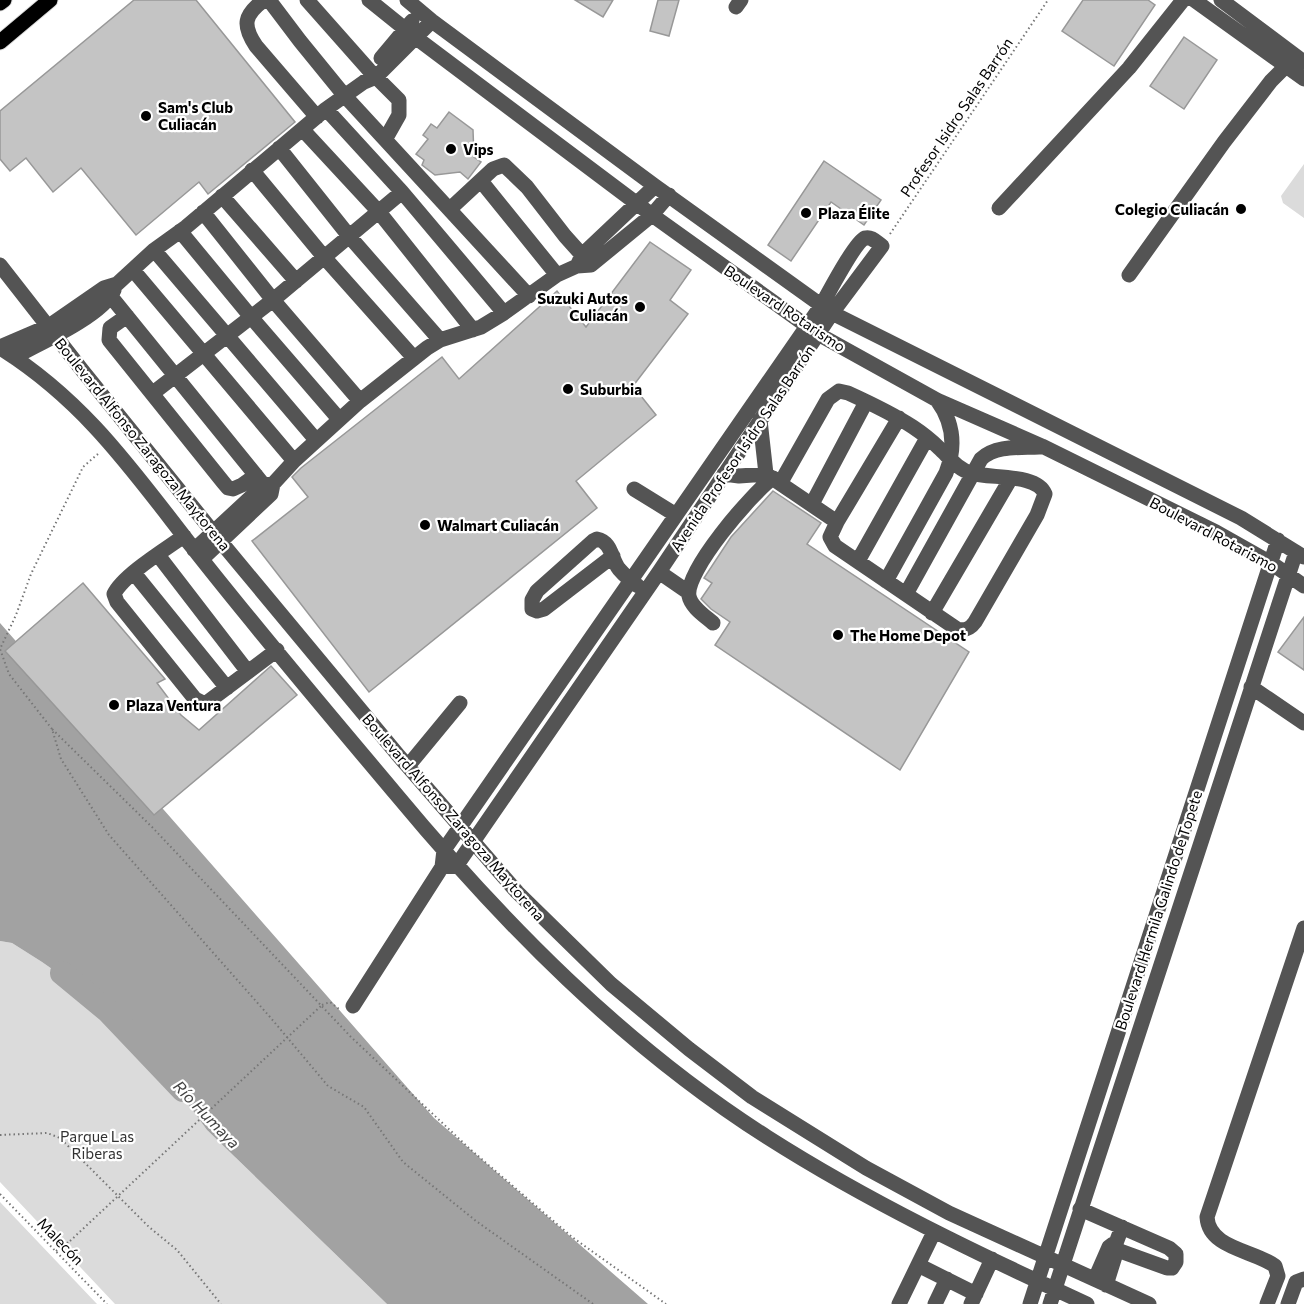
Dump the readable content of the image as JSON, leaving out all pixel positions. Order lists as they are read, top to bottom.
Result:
{
  "streets": {
    "street": [
      "Boulevard Rotarismo",
      "Boulevard Alfonso Zaragoza Maytorena",
      "Avenida Profesor Isidro Salas Barrón",
      "Boulevard Hermila Galindo de Topete"
    ],
    "path": ["Profesor Isidro Salas Barrón", "Malecón"]
  },
  "crossings": [
    ["Profesor Isidro Salas Barrón", "Avenida Profesor Isidro Salas Barrón"],
    ["Boulevard Rotarismo", "Avenida Profesor Isidro Salas Barrón"],
    ["Boulevard Rotarismo", "Boulevard Hermila Galindo de Topete"],
    ["Boulevard Alfonso Zaragoza Maytorena", "Avenida Profesor Isidro Salas Barrón"],
    ["Boulevard Alfonso Zaragoza Maytorena", "Boulevard Hermila Galindo de Topete"]
  ],
  "water": ["Río Humaya"],
  "parks": ["Parque Las Riberas"],
  "places": [
    "Sam's Club Culiacán",
    "Vips",
    "Colegio Culiacán",
    "Plaza Élite",
    "Suzuki Autos Culiacán",
    "Suburbia",
    "Walmart Culiacán",
    "The Home Depot",
    "Plaza Ventura"
  ]
}
